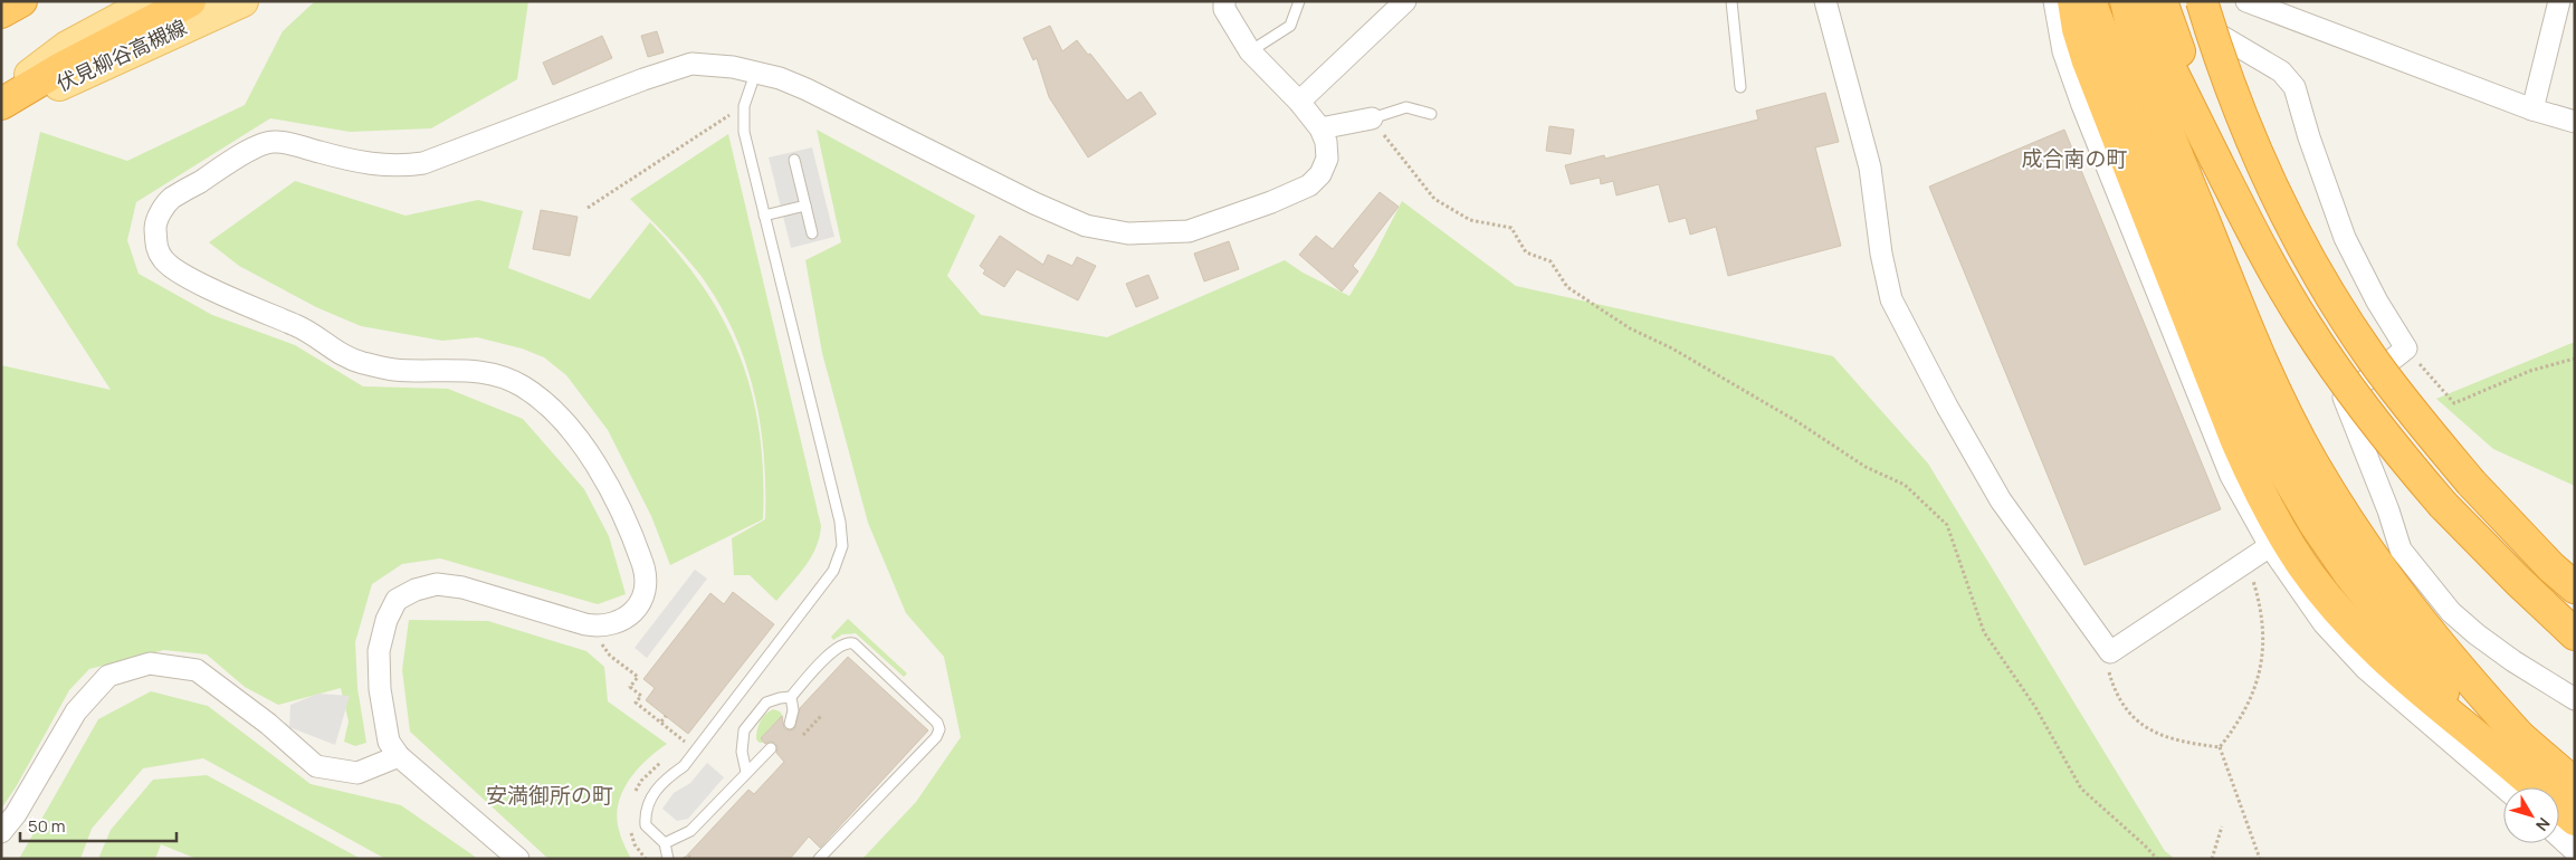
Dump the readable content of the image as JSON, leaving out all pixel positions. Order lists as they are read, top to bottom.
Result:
{
  "streets": {
    "main road": ["伏見柳谷高槻線"]
  },
  "districts": ["成合南の町", "安満御所の町"],
  "scale_bar": "50 m",
  "north": "bottom right"
}
